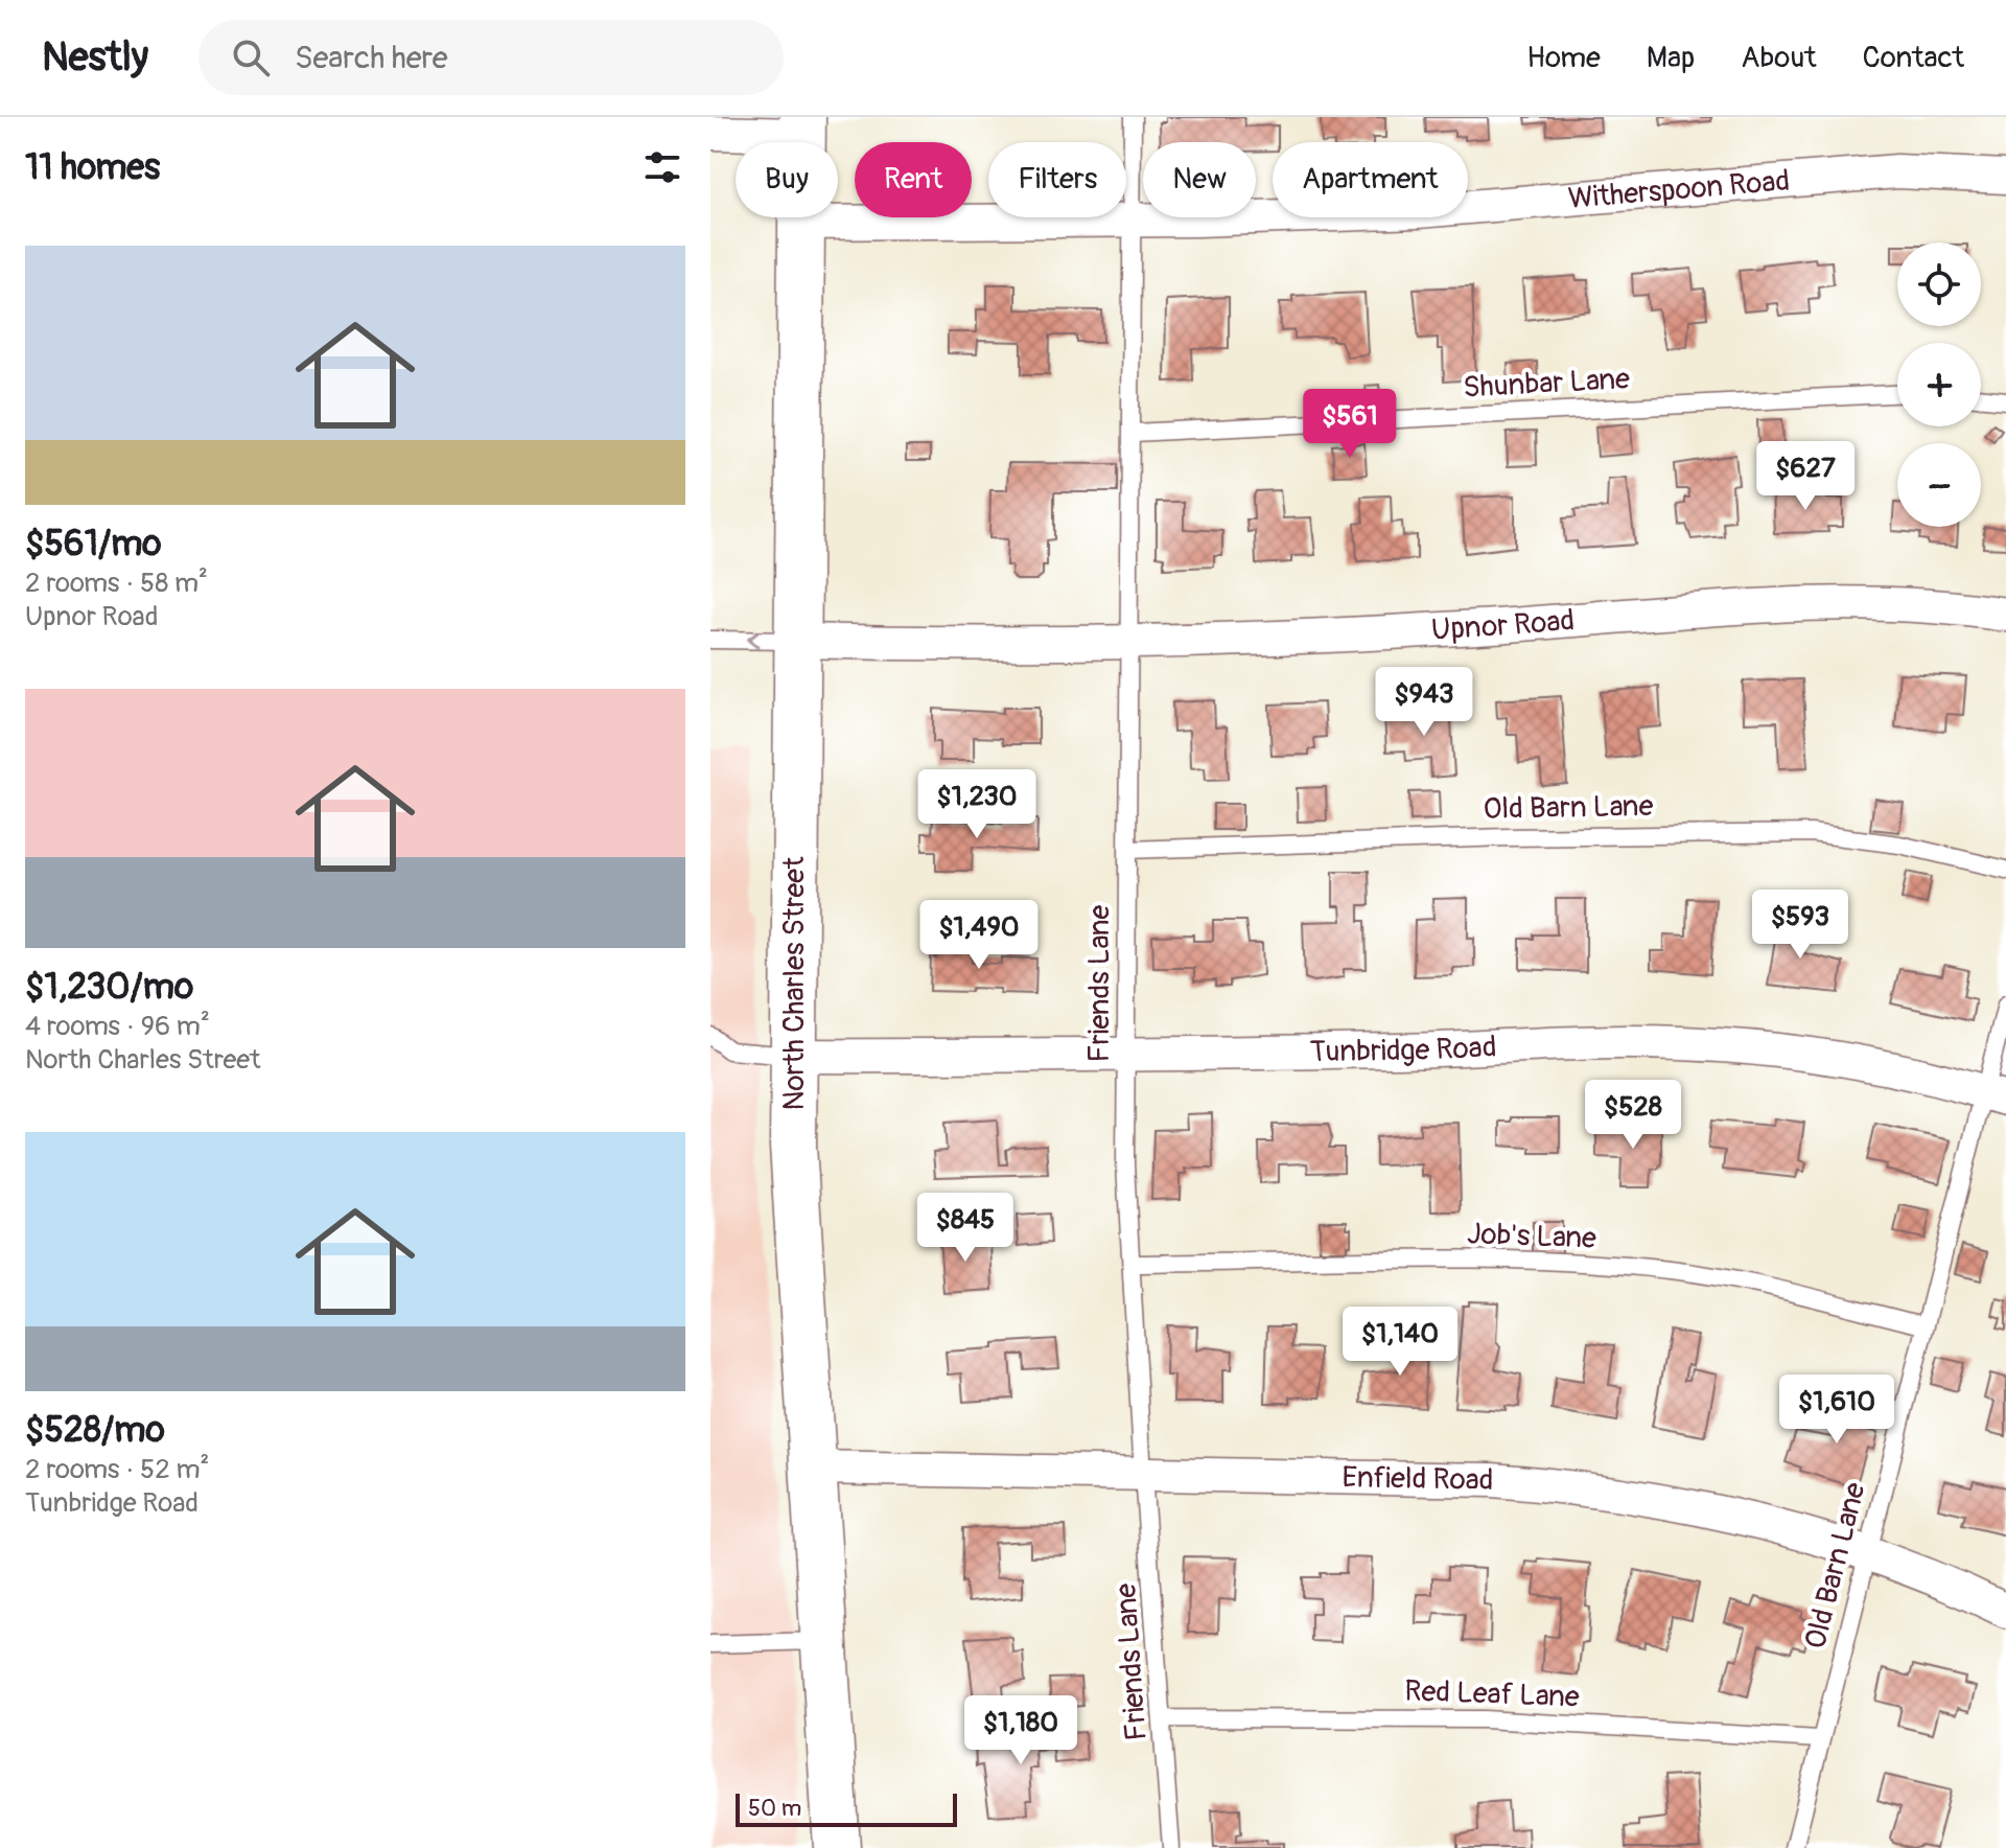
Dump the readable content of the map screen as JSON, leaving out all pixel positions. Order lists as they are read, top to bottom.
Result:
{
  "streets": {
    "main road": ["North Charles Street"],
    "street": [
      "Witherspoon Road",
      "Upnor Road",
      "Tunbridge Road",
      "Enfield Road"
    ],
    "lane": [
      "Shunbar Lane",
      "Old Barn Lane",
      "Friends Lane",
      "Job's Lane",
      "Red Leaf Lane"
    ]
  },
  "crossings": [
    ["Witherspoon Road", "North Charles Street"],
    ["Witherspoon Road", "Friends Lane"],
    ["Shunbar Lane", "Friends Lane"],
    ["Upnor Road", "North Charles Street"],
    ["Upnor Road", "Friends Lane"],
    ["Old Barn Lane", "Friends Lane"],
    ["Old Barn Lane", "Tunbridge Road"],
    ["Old Barn Lane", "Job's Lane"],
    ["Old Barn Lane", "Enfield Road"],
    ["Old Barn Lane", "Red Leaf Lane"],
    ["North Charles Street", "Tunbridge Road"],
    ["North Charles Street", "Enfield Road"],
    ["Friends Lane", "Tunbridge Road"],
    ["Friends Lane", "Job's Lane"],
    ["Friends Lane", "Enfield Road"],
    ["Friends Lane", "Red Leaf Lane"]
  ],
  "scale_bar": "50 m",
  "page": {
    "header": "Nestly",
    "search": "Search here",
    "nav": [
      "Home",
      "Map",
      "About",
      "Contact"
    ],
    "heading": "11 homes",
    "chip": [
      "Buy",
      "Rent",
      "Filters",
      "New",
      "Apartment"
    ],
    "list": [
      {
        "name": "$561/mo",
        "note": "2 rooms · 58 m² · Upnor Road"
      },
      {
        "name": "$1,230/mo",
        "note": "4 rooms · 96 m² · North Charles Street"
      },
      {
        "name": "$528/mo",
        "note": "2 rooms · 52 m² · Tunbridge Road"
      }
    ],
    "map_buttons": ["+", "−"],
    "price": [
      "$561",
      "$627",
      "$943",
      "$1,230",
      "$593",
      "$1,490",
      "$528",
      "$845",
      "$1,140",
      "$1,610",
      "$1,180"
    ],
    "scale": "50 m"
  }
}
